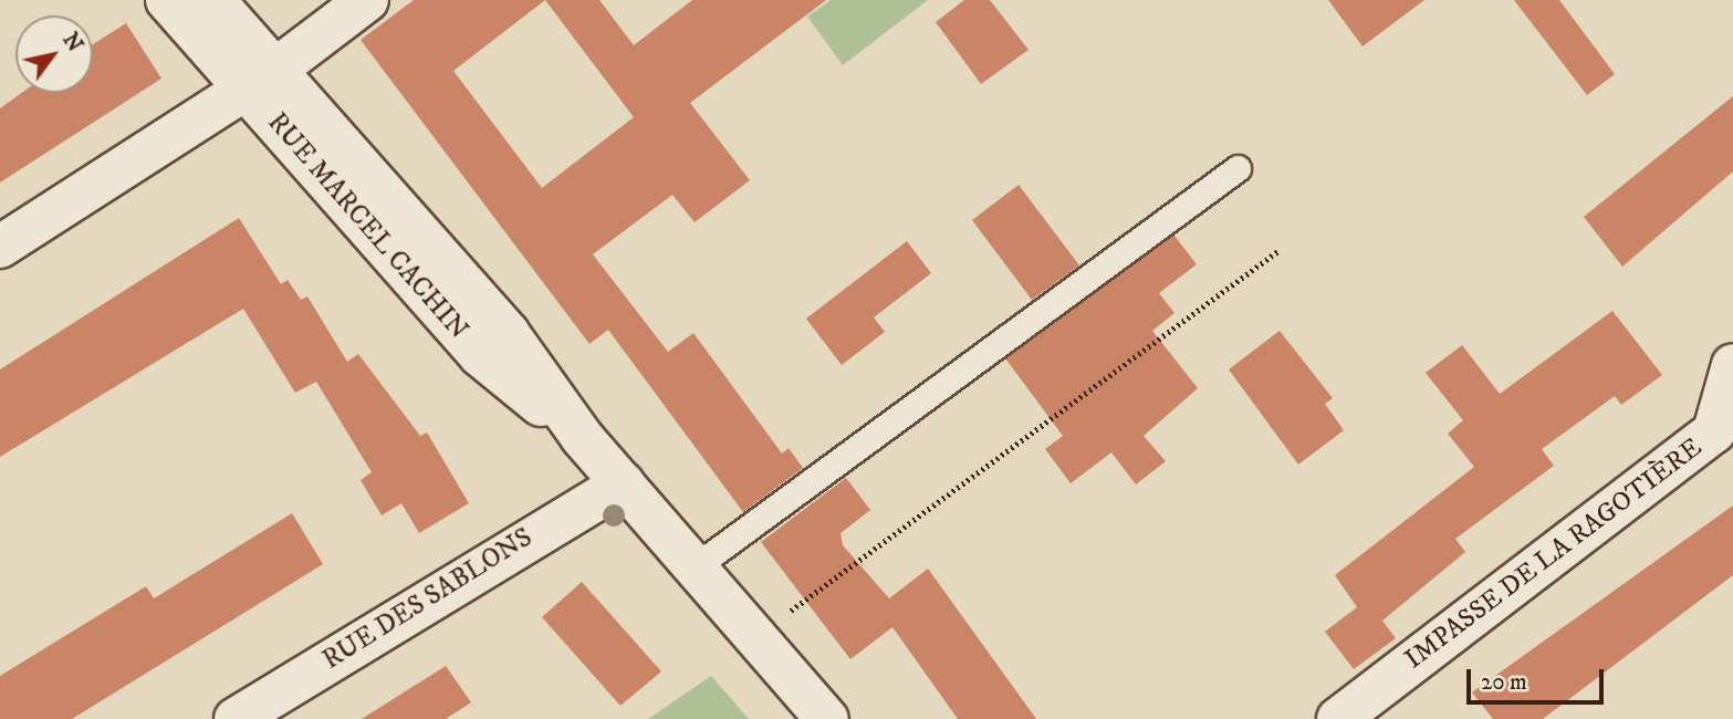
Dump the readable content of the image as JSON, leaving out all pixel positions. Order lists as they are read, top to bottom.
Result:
{
  "streets": {
    "street": ["RUE MARCEL CACHIN", "IMPASSE DE LA RAGOTIÈRE", "RUE DES SABLONS"]
  },
  "crossings": [
    ["RUE MARCEL CACHIN", "RUE DES SABLONS"]
  ],
  "scale_bar": "20 m",
  "north": "top right"
}
